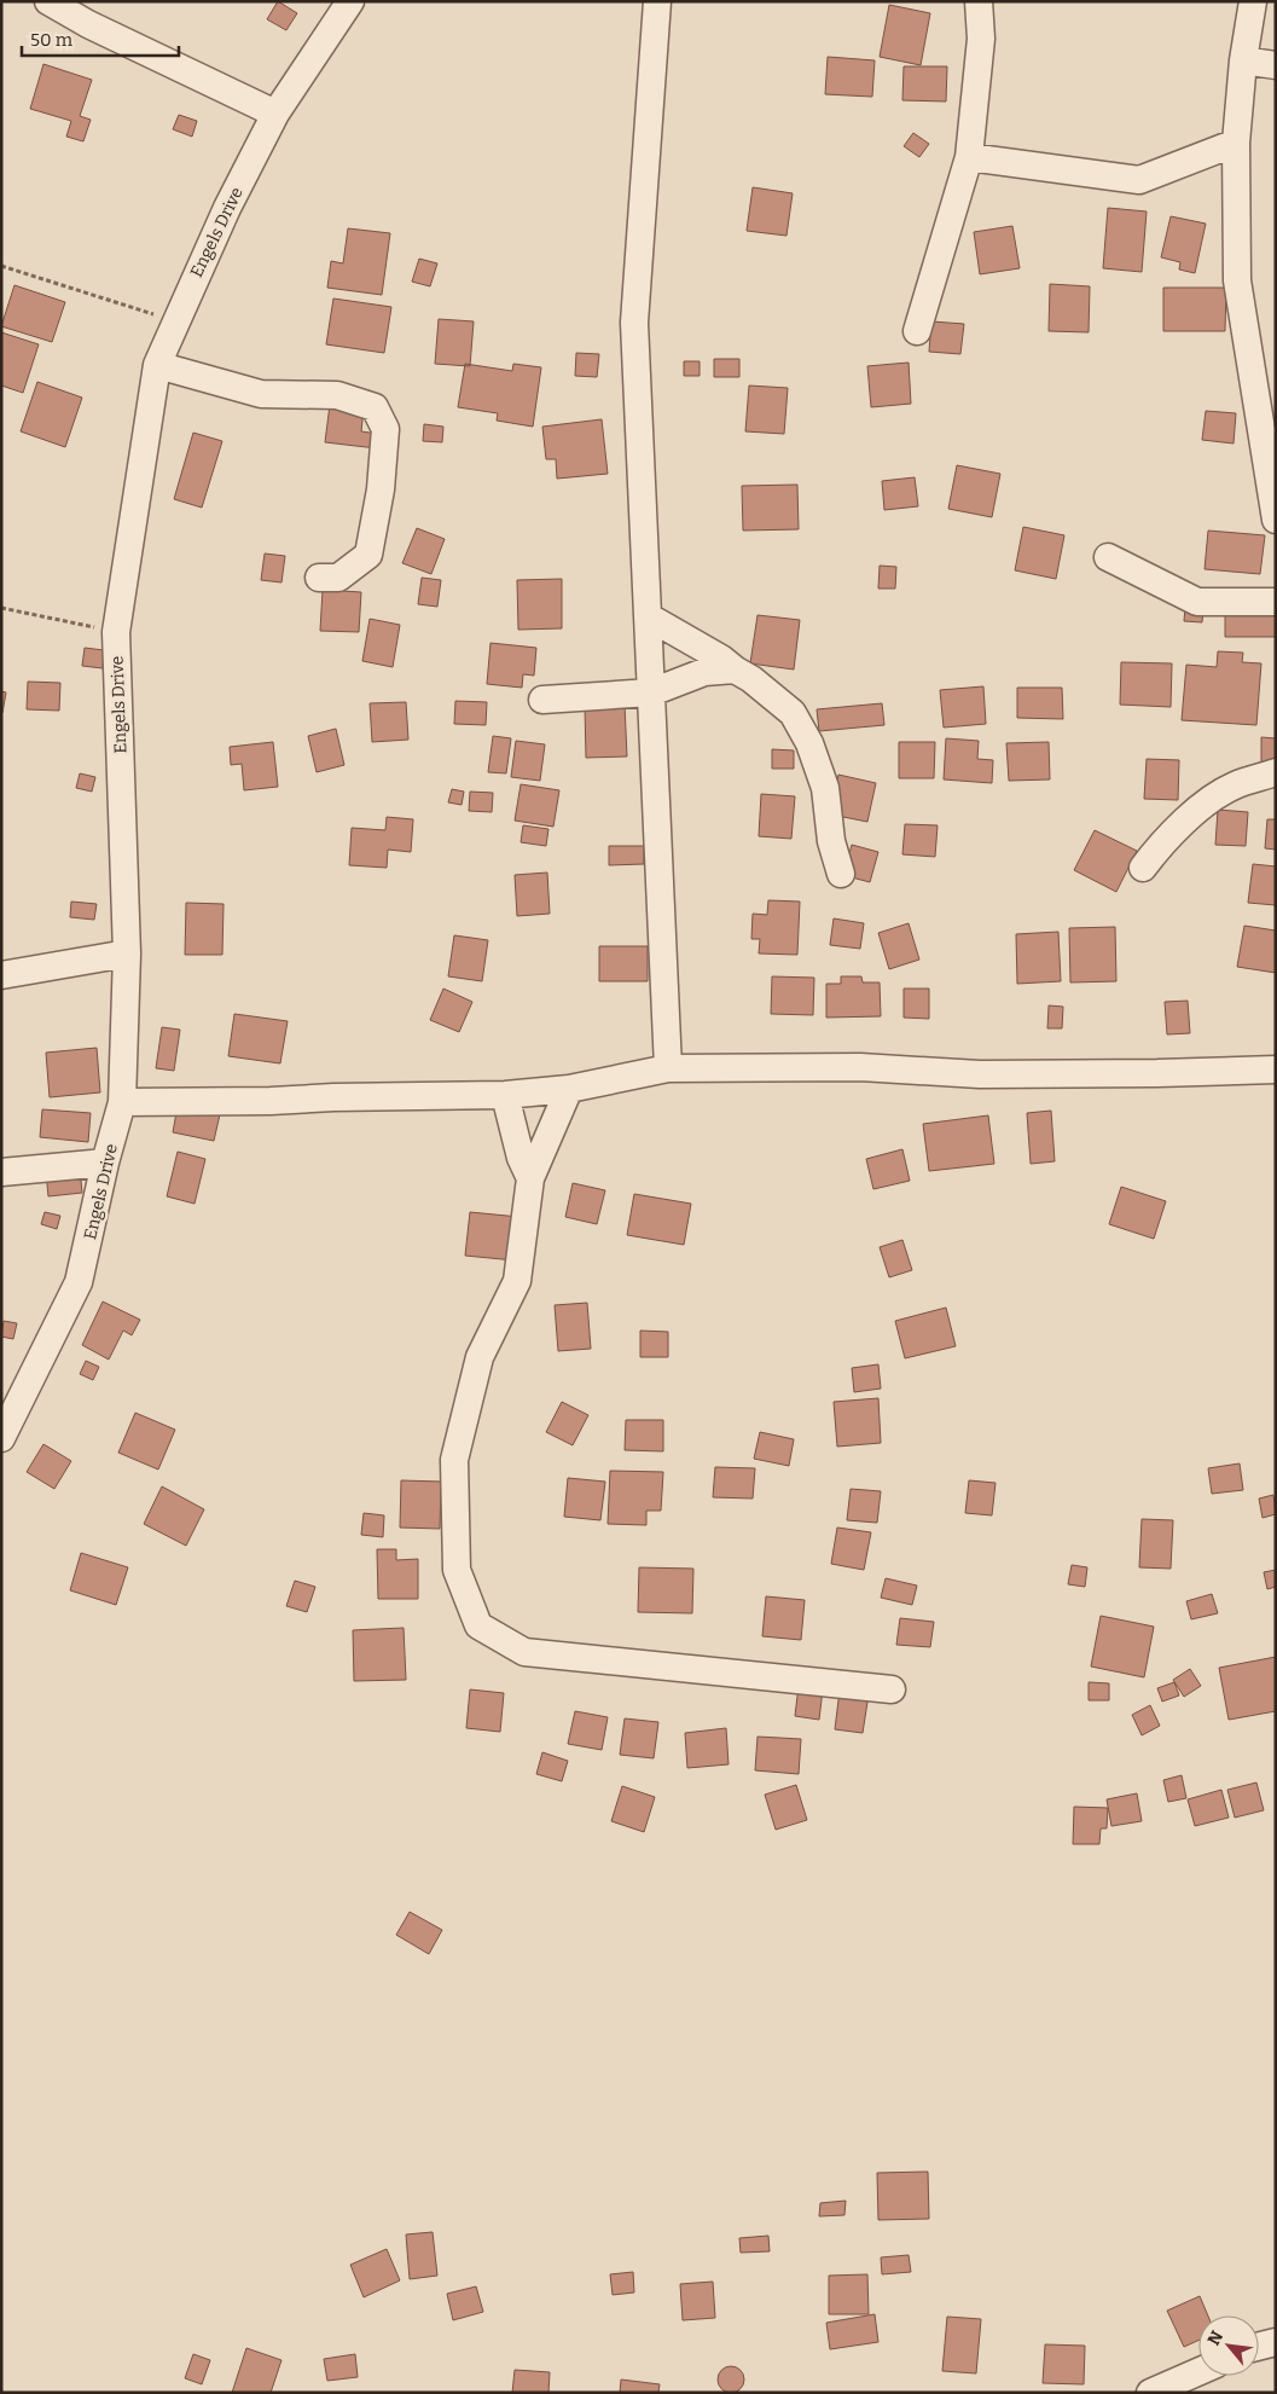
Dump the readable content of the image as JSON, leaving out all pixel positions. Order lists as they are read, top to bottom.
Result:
{
  "streets": {
    "street": ["Engels Drive"]
  },
  "scale_bar": "50 m",
  "north": "top left"
}
